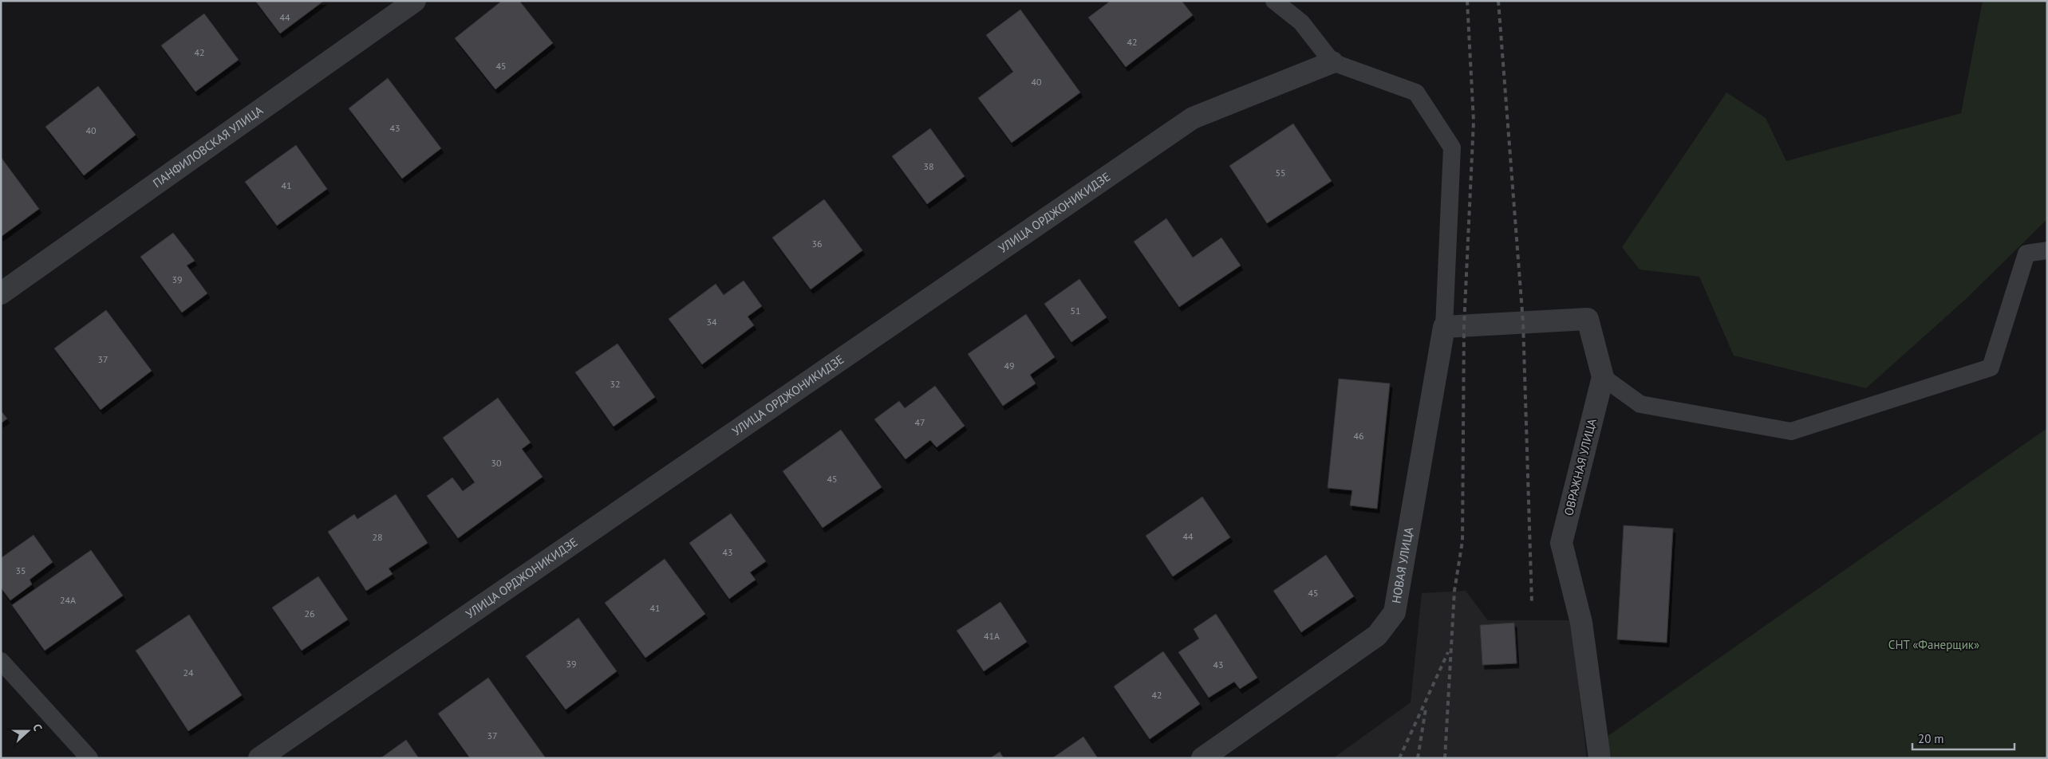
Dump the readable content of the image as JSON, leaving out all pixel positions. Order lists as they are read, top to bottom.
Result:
{
  "streets": {
    "street": [
      "ПАНФИЛОВСКАЯ УЛИЦА",
      "УЛИЦА ОРДЖОНИКИДЗЕ",
      "ОВРАЖНАЯ УЛИЦА",
      "НОВАЯ УЛИЦА"
    ]
  },
  "crossings": [
    ["ОВРАЖНАЯ УЛИЦА", "НОВАЯ УЛИЦА"]
  ],
  "parks": ["СНТ «Фанерщик»"],
  "house_numbers": [
    "44",
    "42",
    "42",
    "45",
    "40",
    "43",
    "40",
    "38",
    "55",
    "41",
    "36",
    "39",
    "51",
    "34",
    "37",
    "49",
    "32",
    "47",
    "46",
    "30",
    "45",
    "44",
    "28",
    "43",
    "35",
    "45",
    "24А",
    "41",
    "26",
    "41А",
    "39",
    "43",
    "24",
    "42",
    "37"
  ],
  "scale_bar": "20 m",
  "north": "right"
}
